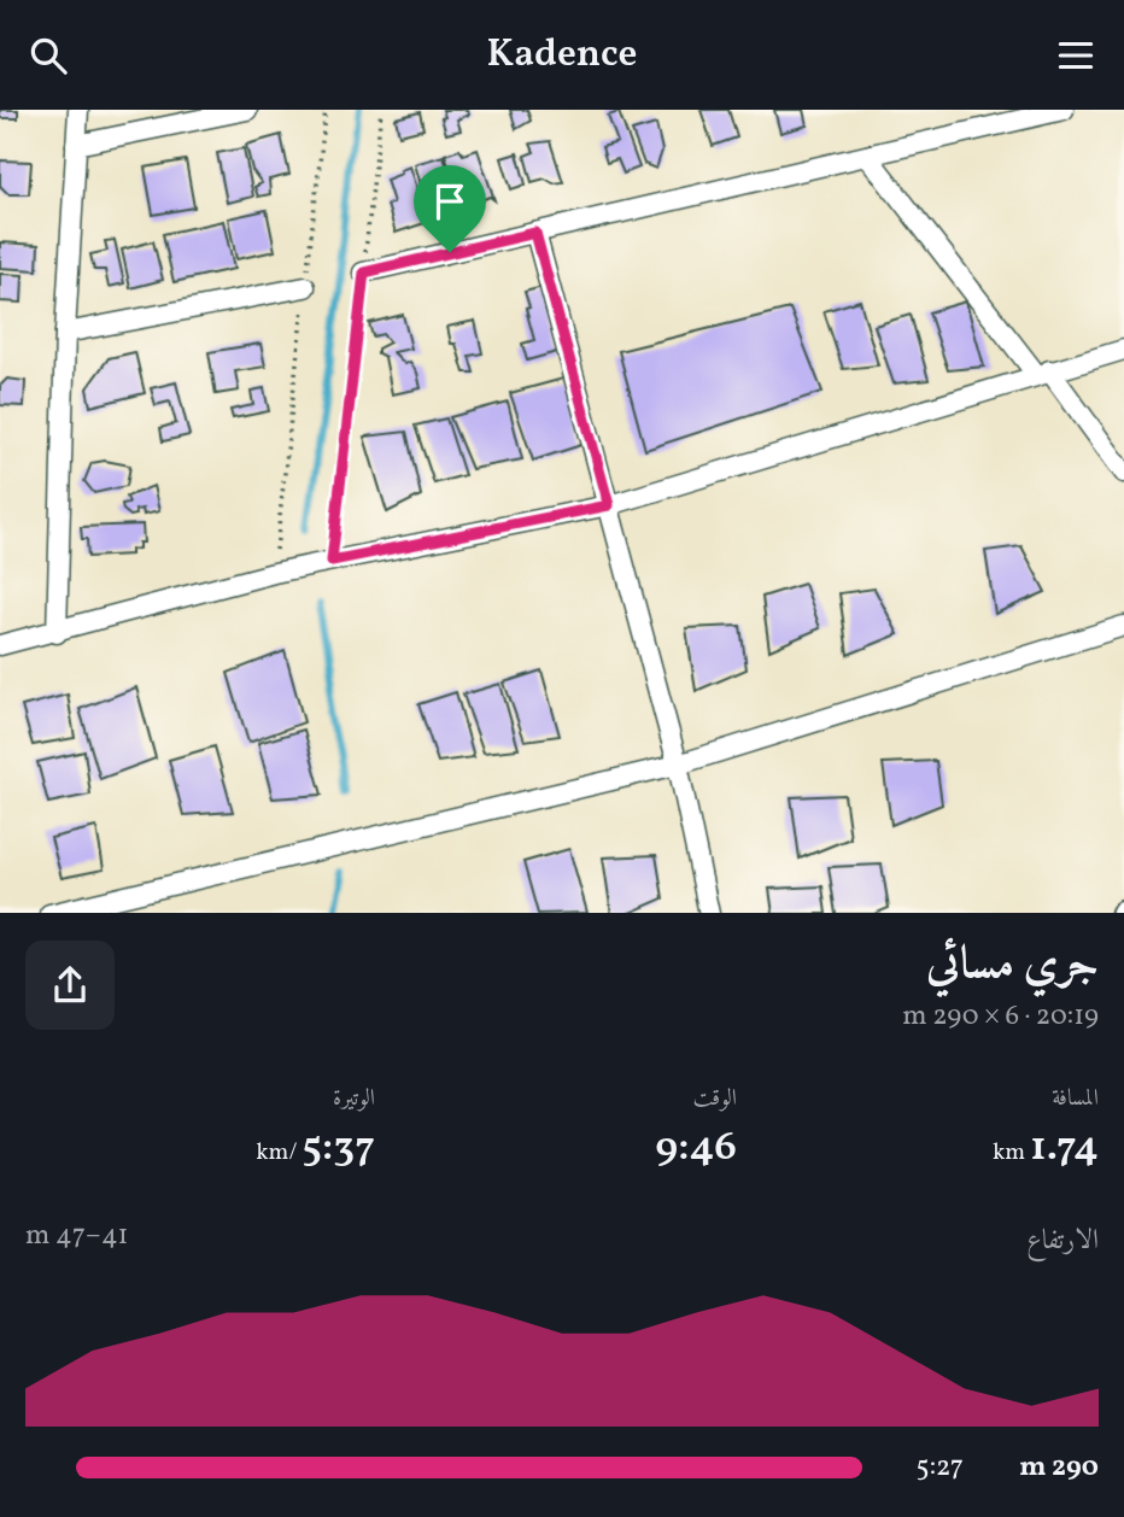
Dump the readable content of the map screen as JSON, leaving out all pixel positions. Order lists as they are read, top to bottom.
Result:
{
  "page": {
    "header": "Kadence",
    "heading": ["جري مسائي", "20:19 · 6 × 290 m"],
    "stats": [
      ["المسافة", "1.74 km"],
      ["الوقت", "9:46"],
      ["الوتيرة", "5:37 /km"]
    ],
    "chart": ["الارتفاع", "41–47 m"],
    "list": [
      {
        "name": "290 m",
        "note": "5:27"
      }
    ]
  }
}
